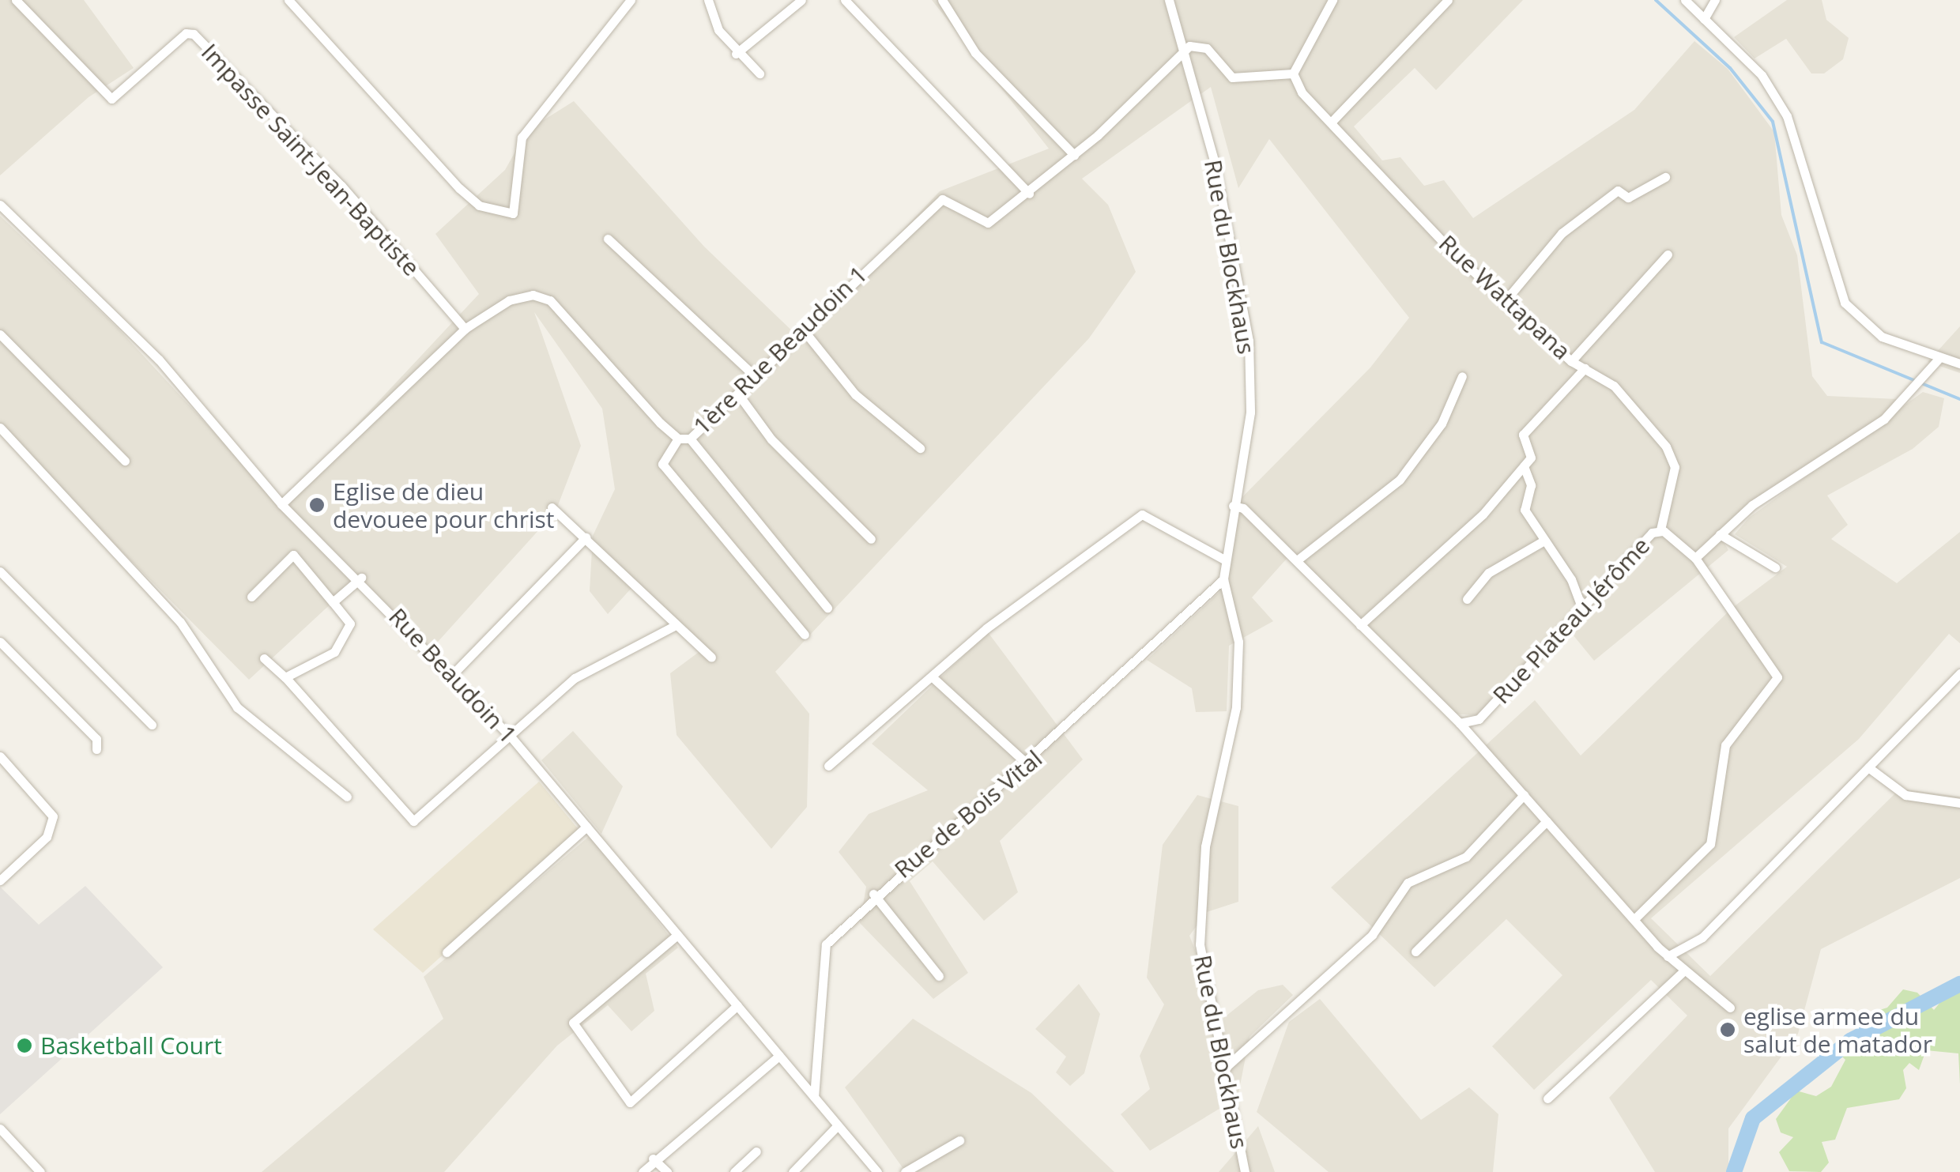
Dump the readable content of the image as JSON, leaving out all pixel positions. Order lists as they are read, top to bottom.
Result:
{
  "streets": {
    "street": [
      "Impasse Saint-Jean-Baptiste",
      "Rue du Blockhaus",
      "Rue Wattapana",
      "1ère Rue Beaudoin 1",
      "Rue Plateau Jérôme",
      "Rue Beaudoin 1",
      "Rue de Bois Vital"
    ]
  },
  "crossings": [
    ["Impasse Saint-Jean-Baptiste", "1ère Rue Beaudoin 1"],
    ["Rue du Blockhaus", "1ère Rue Beaudoin 1"],
    ["Rue du Blockhaus", "Rue de Bois Vital"],
    ["Rue Wattapana", "Rue Plateau Jérôme"],
    ["1ère Rue Beaudoin 1", "Rue Beaudoin 1"],
    ["Rue Beaudoin 1", "Rue de Bois Vital"]
  ],
  "places": ["Eglise de dieu devouee pour christ", "eglise armee du salut de matador", "Basketball Court"]
}
